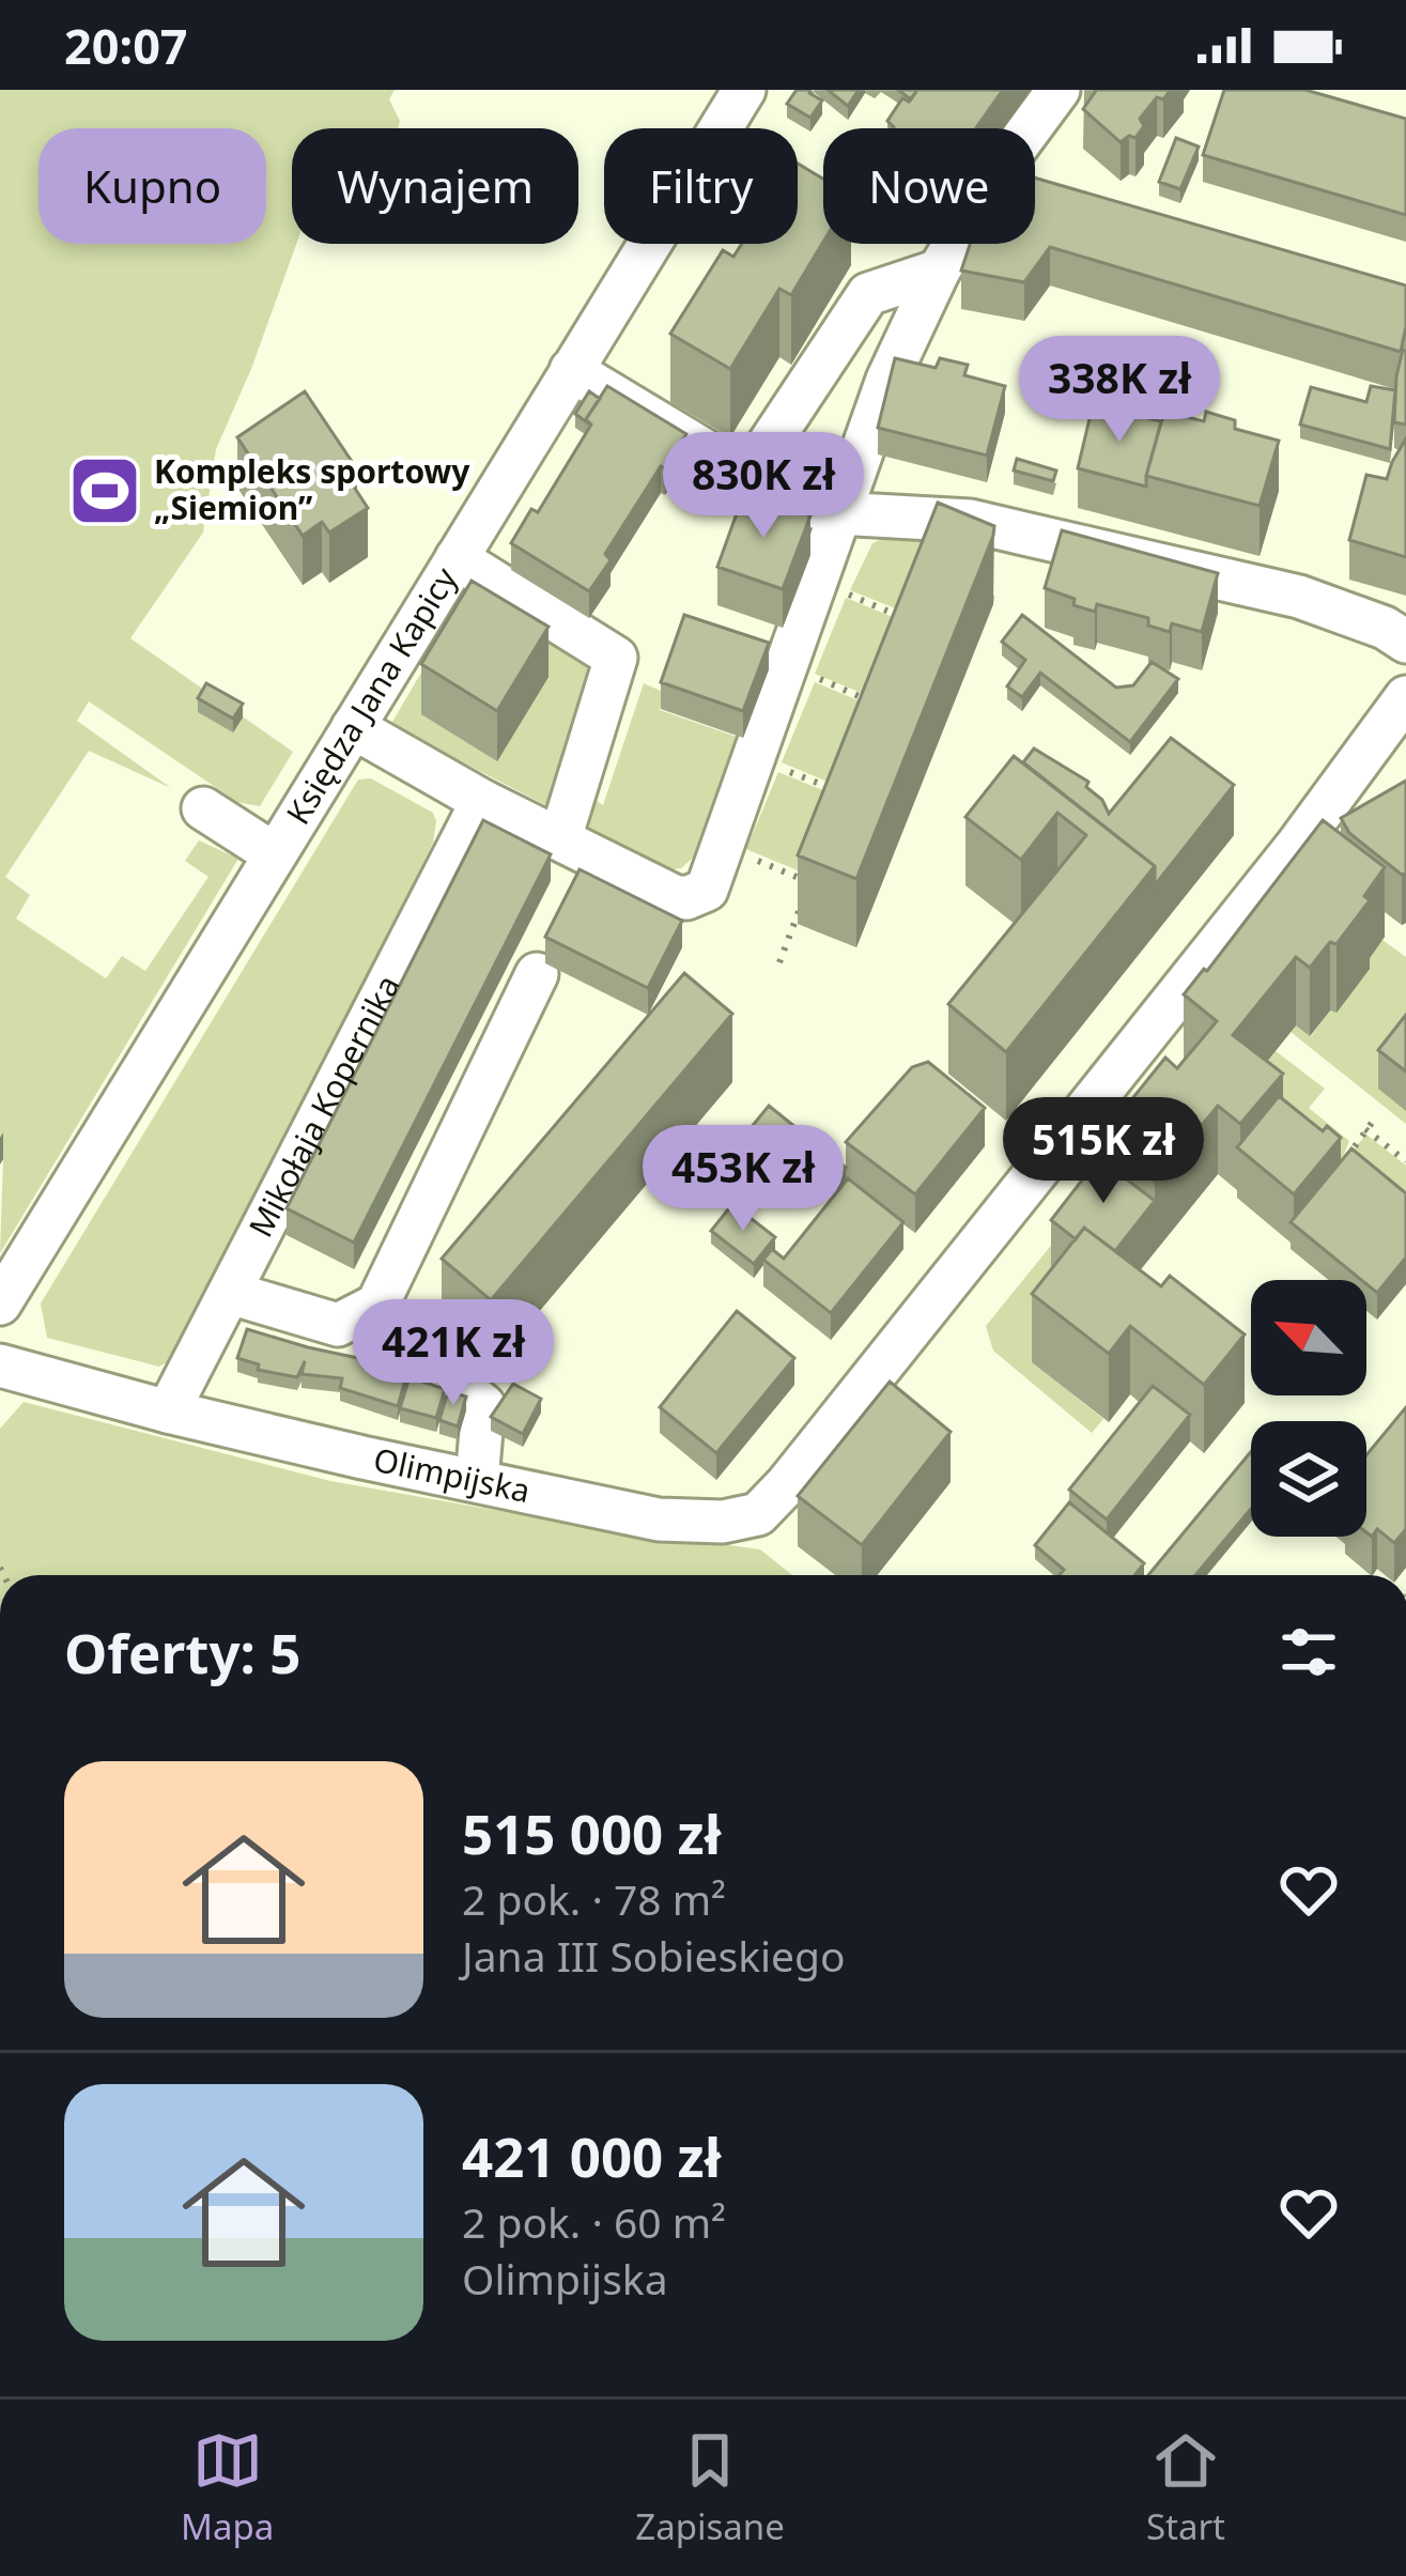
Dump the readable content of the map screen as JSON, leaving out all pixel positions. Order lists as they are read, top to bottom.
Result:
{
  "streets": {
    "street": ["Księdza Jana Kapicy", "Mikołaja Kopernika", "Olimpijska"]
  },
  "crossings": [
    ["Mikołaja Kopernika", "Olimpijska"]
  ],
  "places": {
    "sports": ["Kompleks sportowy „Siemion”"]
  },
  "north": "top left",
  "page": {
    "status": "20:07",
    "chip": [
      "Kupno",
      "Wynajem",
      "Filtry",
      "Nowe"
    ],
    "price": [
      "338K zł",
      "830K zł",
      "515K zł",
      "453K zł",
      "421K zł"
    ],
    "heading": "Oferty: 5",
    "list": [
      {
        "name": "515 000 zł",
        "note": "2 pok. · 78 m² · Jana III Sobieskiego"
      },
      {
        "name": "421 000 zł",
        "note": "2 pok. · 60 m² · Olimpijska"
      }
    ],
    "tabs": ["Mapa", "Zapisane", "Start"]
  }
}
